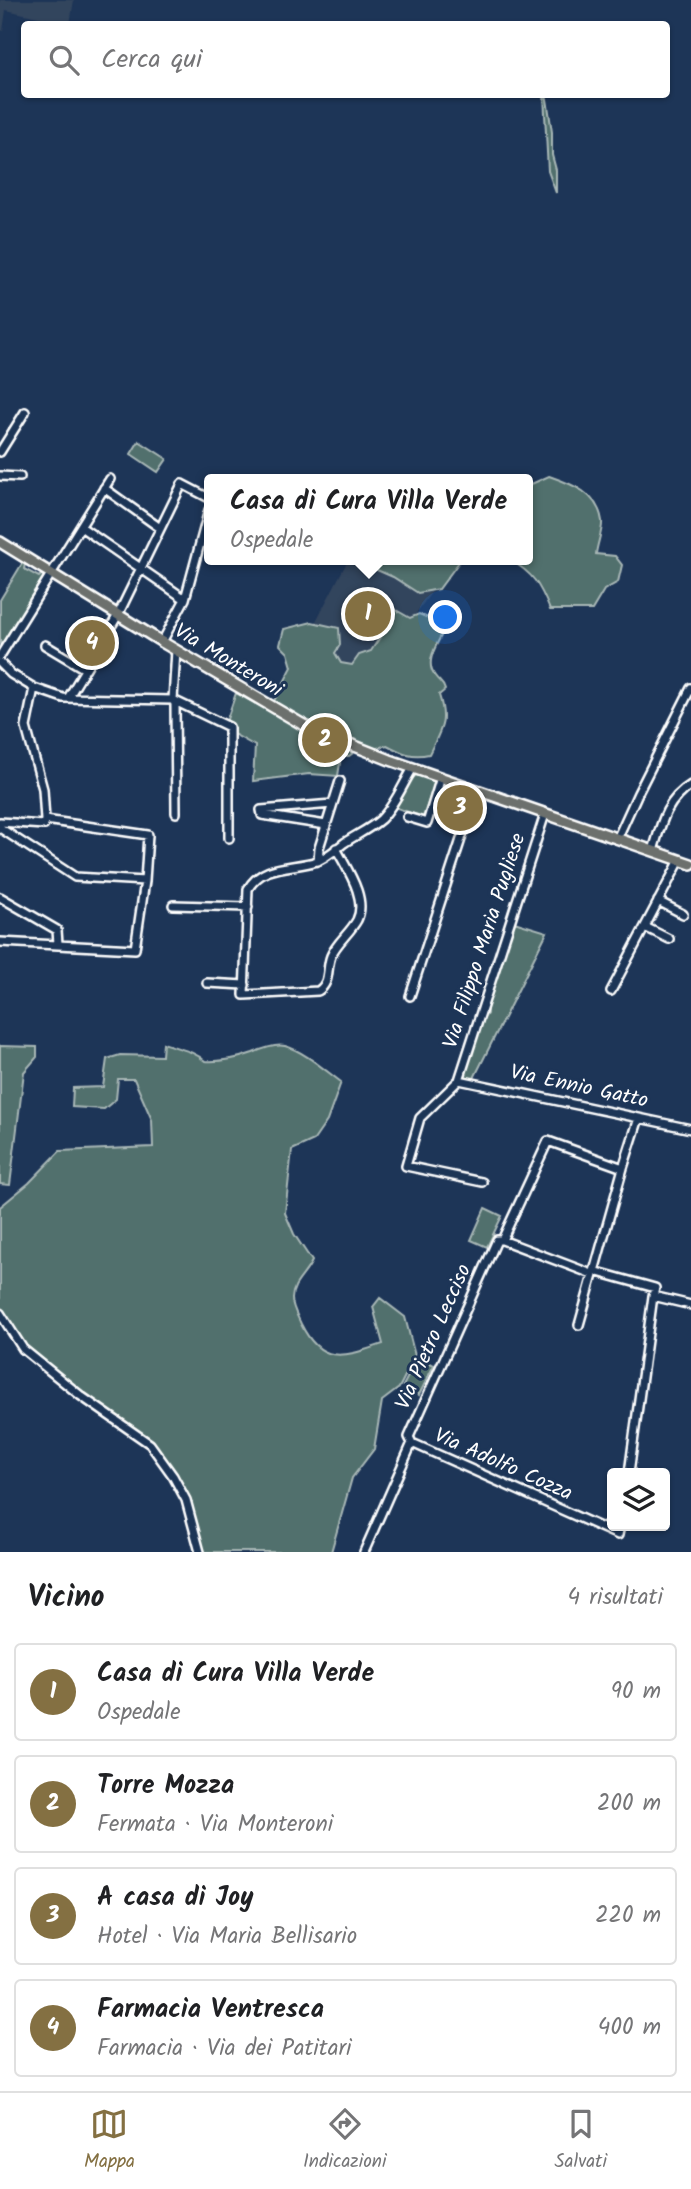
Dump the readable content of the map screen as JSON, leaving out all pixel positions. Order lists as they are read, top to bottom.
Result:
{
  "streets": {
    "main road": ["Via Monteroni"],
    "street": [
      "Via Filippo Maria Pugliese",
      "Via Ennio Gatto",
      "Via Pietro Lecciso",
      "Via Adolfo Cozza"
    ]
  },
  "crossings": [
    ["Via Monteroni", "Via Filippo Maria Pugliese"],
    ["Via Filippo Maria Pugliese", "Via Ennio Gatto"],
    ["Via Pietro Lecciso", "Via Adolfo Cozza"]
  ],
  "page": {
    "search": "Cerca qui",
    "popup": ["Casa di Cura Villa Verde", "Ospedale"],
    "pins": [
      "1",
      "4",
      "2",
      "3"
    ],
    "heading": ["Vicino", "4 risultati"],
    "list": [
      {
        "mark": "1",
        "name": "Casa di Cura Villa Verde",
        "note": "Ospedale",
        "value": "90 m"
      },
      {
        "mark": "2",
        "name": "Torre Mozza",
        "note": "Fermata · Via Monteroni",
        "value": "200 m"
      },
      {
        "mark": "3",
        "name": "A casa di Joy",
        "note": "Hotel · Via Maria Bellisario",
        "value": "220 m"
      },
      {
        "mark": "4",
        "name": "Farmacia Ventresca",
        "note": "Farmacia · Via dei Patitari",
        "value": "400 m"
      }
    ],
    "nav": ["Mappa", "Indicazioni", "Salvati"]
  }
}
